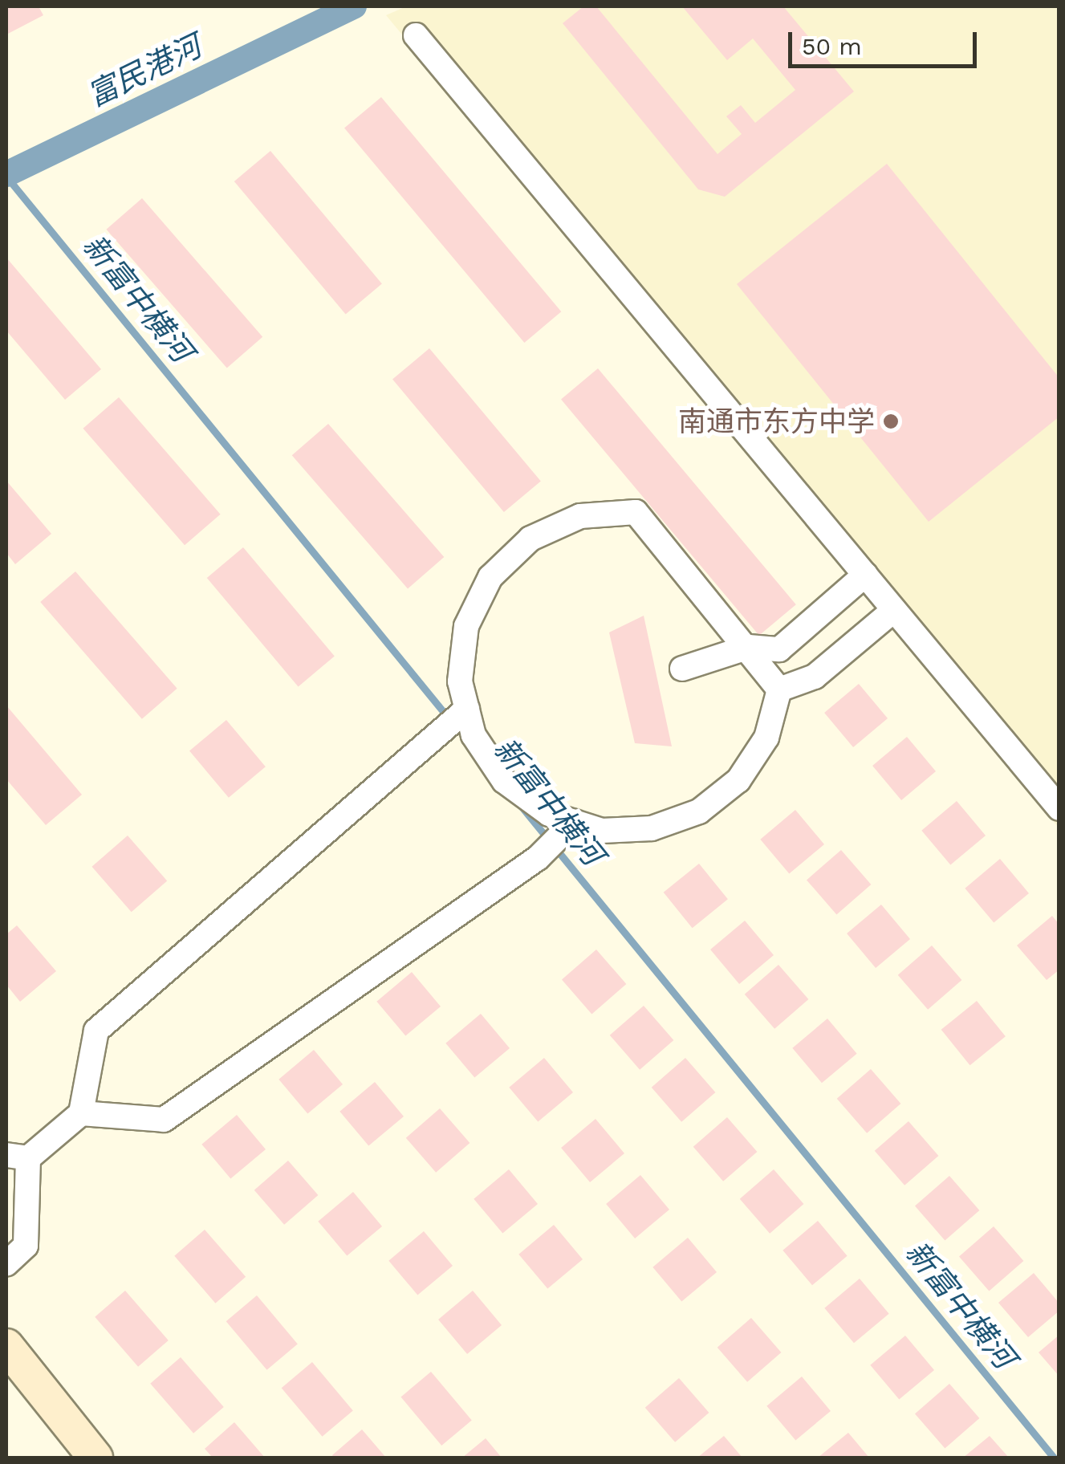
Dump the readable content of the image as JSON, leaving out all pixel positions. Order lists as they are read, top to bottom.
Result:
{
  "water": ["富民港河", "新富中横河"],
  "places": ["南通市东方中学"],
  "scale_bar": "50 m"
}
